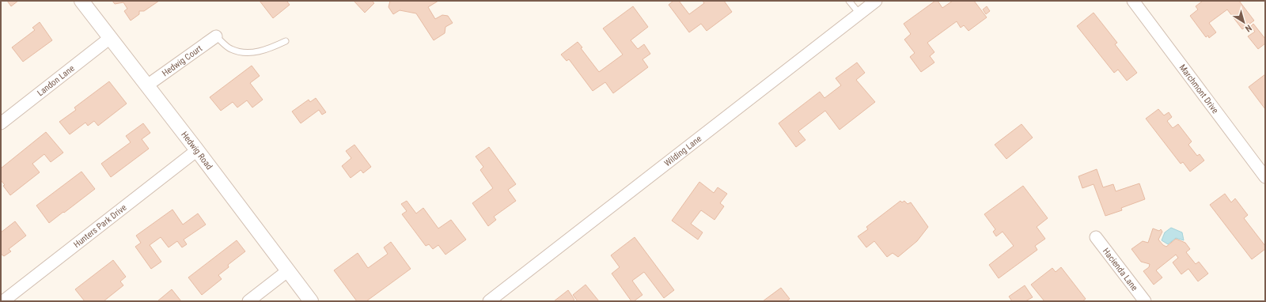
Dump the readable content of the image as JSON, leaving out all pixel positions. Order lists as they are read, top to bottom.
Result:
{
  "streets": {
    "street": [
      "Hedwig Court",
      "Landon Lane",
      "Marchmont Drive",
      "Hedwig Road",
      "Wilding Lane",
      "Hunters Park Drive",
      "Hacienda Lane"
    ]
  },
  "crossings": [
    ["Hedwig Court", "Hedwig Road"],
    ["Landon Lane", "Hedwig Road"],
    ["Hedwig Road", "Hunters Park Drive"]
  ],
  "north": "bottom right"
}
